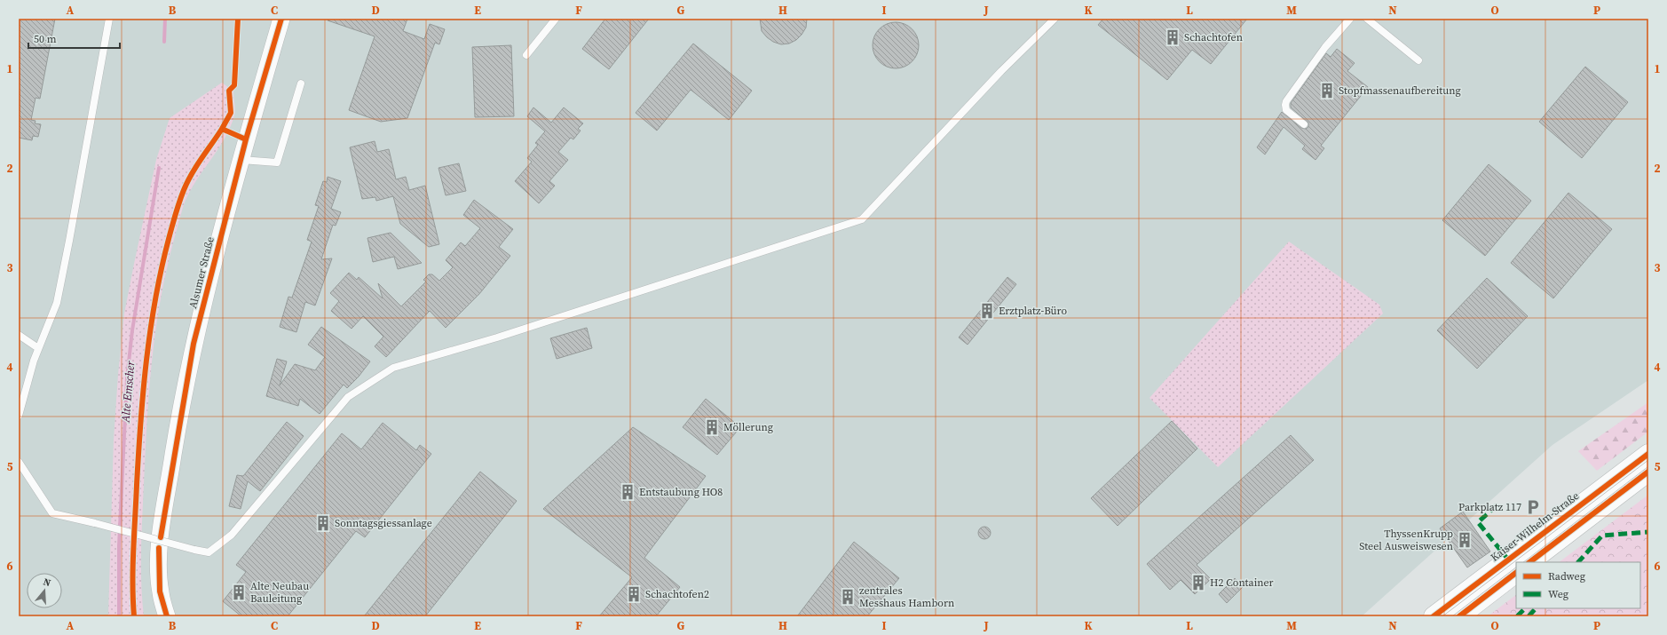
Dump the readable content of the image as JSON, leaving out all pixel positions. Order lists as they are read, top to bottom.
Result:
{
  "streets": {
    "main road": ["Kaiser-Wilhelm-Straße"],
    "street": ["Alsumer Straße"]
  },
  "water": ["Alte Emscher"],
  "places": {
    "building": [
      "Schachtofen",
      "Stopfmassenaufbereitung",
      "Erztplatz-Büro",
      "Möllerung",
      "Entstaubung HO8",
      "Sonntagsgiessanlage",
      "ThyssenKrupp Steel Ausweiswesen",
      "H2 Container",
      "Alte Neubau Bauleitung",
      "Schachtofen2",
      "zentrales Messhaus Hamborn"
    ],
    "parking": ["Parkplatz 117"]
  },
  "legend": ["Radweg", "Weg"],
  "scale_bar": "50 m",
  "north": "top",
  "grid": {
    "columns": [
      "A",
      "B",
      "C",
      "D",
      "E",
      "F",
      "G",
      "H",
      "I",
      "J",
      "K",
      "L",
      "M",
      "N",
      "O",
      "P"
    ],
    "rows": [
      "1",
      "2",
      "3",
      "4",
      "5",
      "6"
    ]
  }
}
